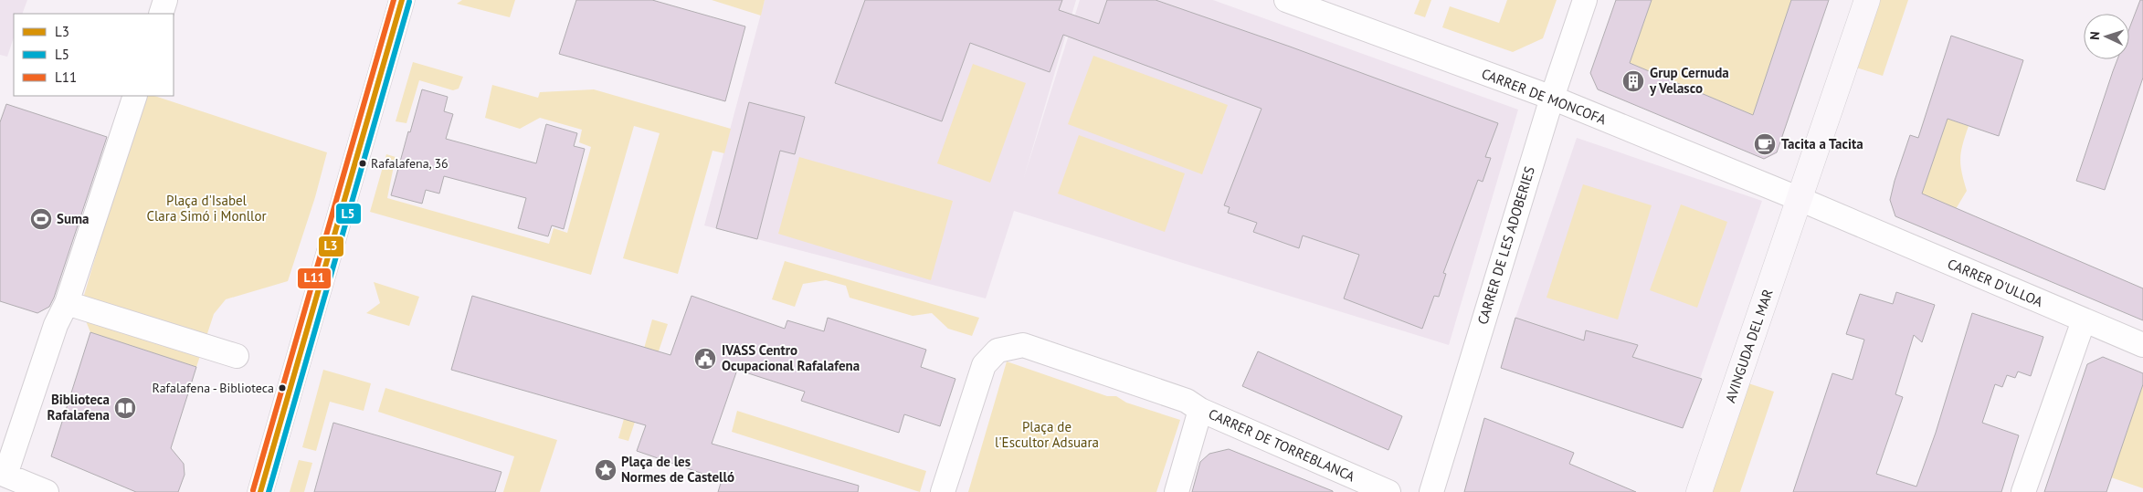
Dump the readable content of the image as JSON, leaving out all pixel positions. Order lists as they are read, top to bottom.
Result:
{
  "streets": {
    "street": [
      "CARRER DE MONCOFA",
      "CARRER DE LES ADOBERIES",
      "CARRER D'ULLOA",
      "AVINGUDA DEL MAR",
      "CARRER DE TORREBLANCA"
    ]
  },
  "crossings": [
    ["CARRER DE MONCOFA", "CARRER DE LES ADOBERIES"],
    ["CARRER DE MONCOFA", "CARRER D'ULLOA"],
    ["CARRER DE MONCOFA", "AVINGUDA DEL MAR"],
    ["CARRER D'ULLOA", "AVINGUDA DEL MAR"]
  ],
  "parks": ["Plaça d'Isabel Clara Simó i Monllor", "Plaça de l'Escultor Adsuara"],
  "places": {
    "building": ["Grup Cernuda y Velasco"],
    "cafe": ["Tacita a Tacita"],
    "other": ["Rafalafena, 36", "Rafalafena - Biblioteca"],
    "sports": ["Suma"],
    "public building": ["IVASS Centro Ocupacional Rafalafena"],
    "library": ["Biblioteca Rafalafena"],
    "place": ["Plaça de les Normes de Castelló"]
  },
  "lines": ["transit line L3", "transit line L11", "transit line L5"],
  "legend": ["L3", "L5", "L11"],
  "north": "left"
}
